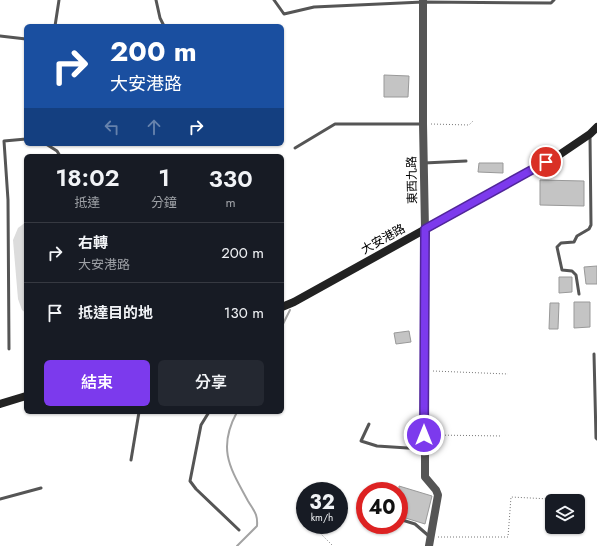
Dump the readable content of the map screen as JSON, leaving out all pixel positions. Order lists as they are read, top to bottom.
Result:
{
  "streets": {
    "main road": ["大安港路"],
    "street": ["東西九路"]
  },
  "crossings": [
    ["東西九路", "大安港路"]
  ],
  "page": {
    "turn": ["200 m", "大安港路"],
    "eta": [
      "18:02",
      "抵達",
      "1",
      "分鐘",
      "330",
      "m"
    ],
    "list": [
      {
        "name": "右轉",
        "note": "大安港路",
        "value": "200 m"
      },
      {
        "name": "抵達目的地",
        "value": "130 m"
      }
    ],
    "buttons": ["結束", "分享"],
    "speed": "32 km/h",
    "limit": "40"
  }
}
